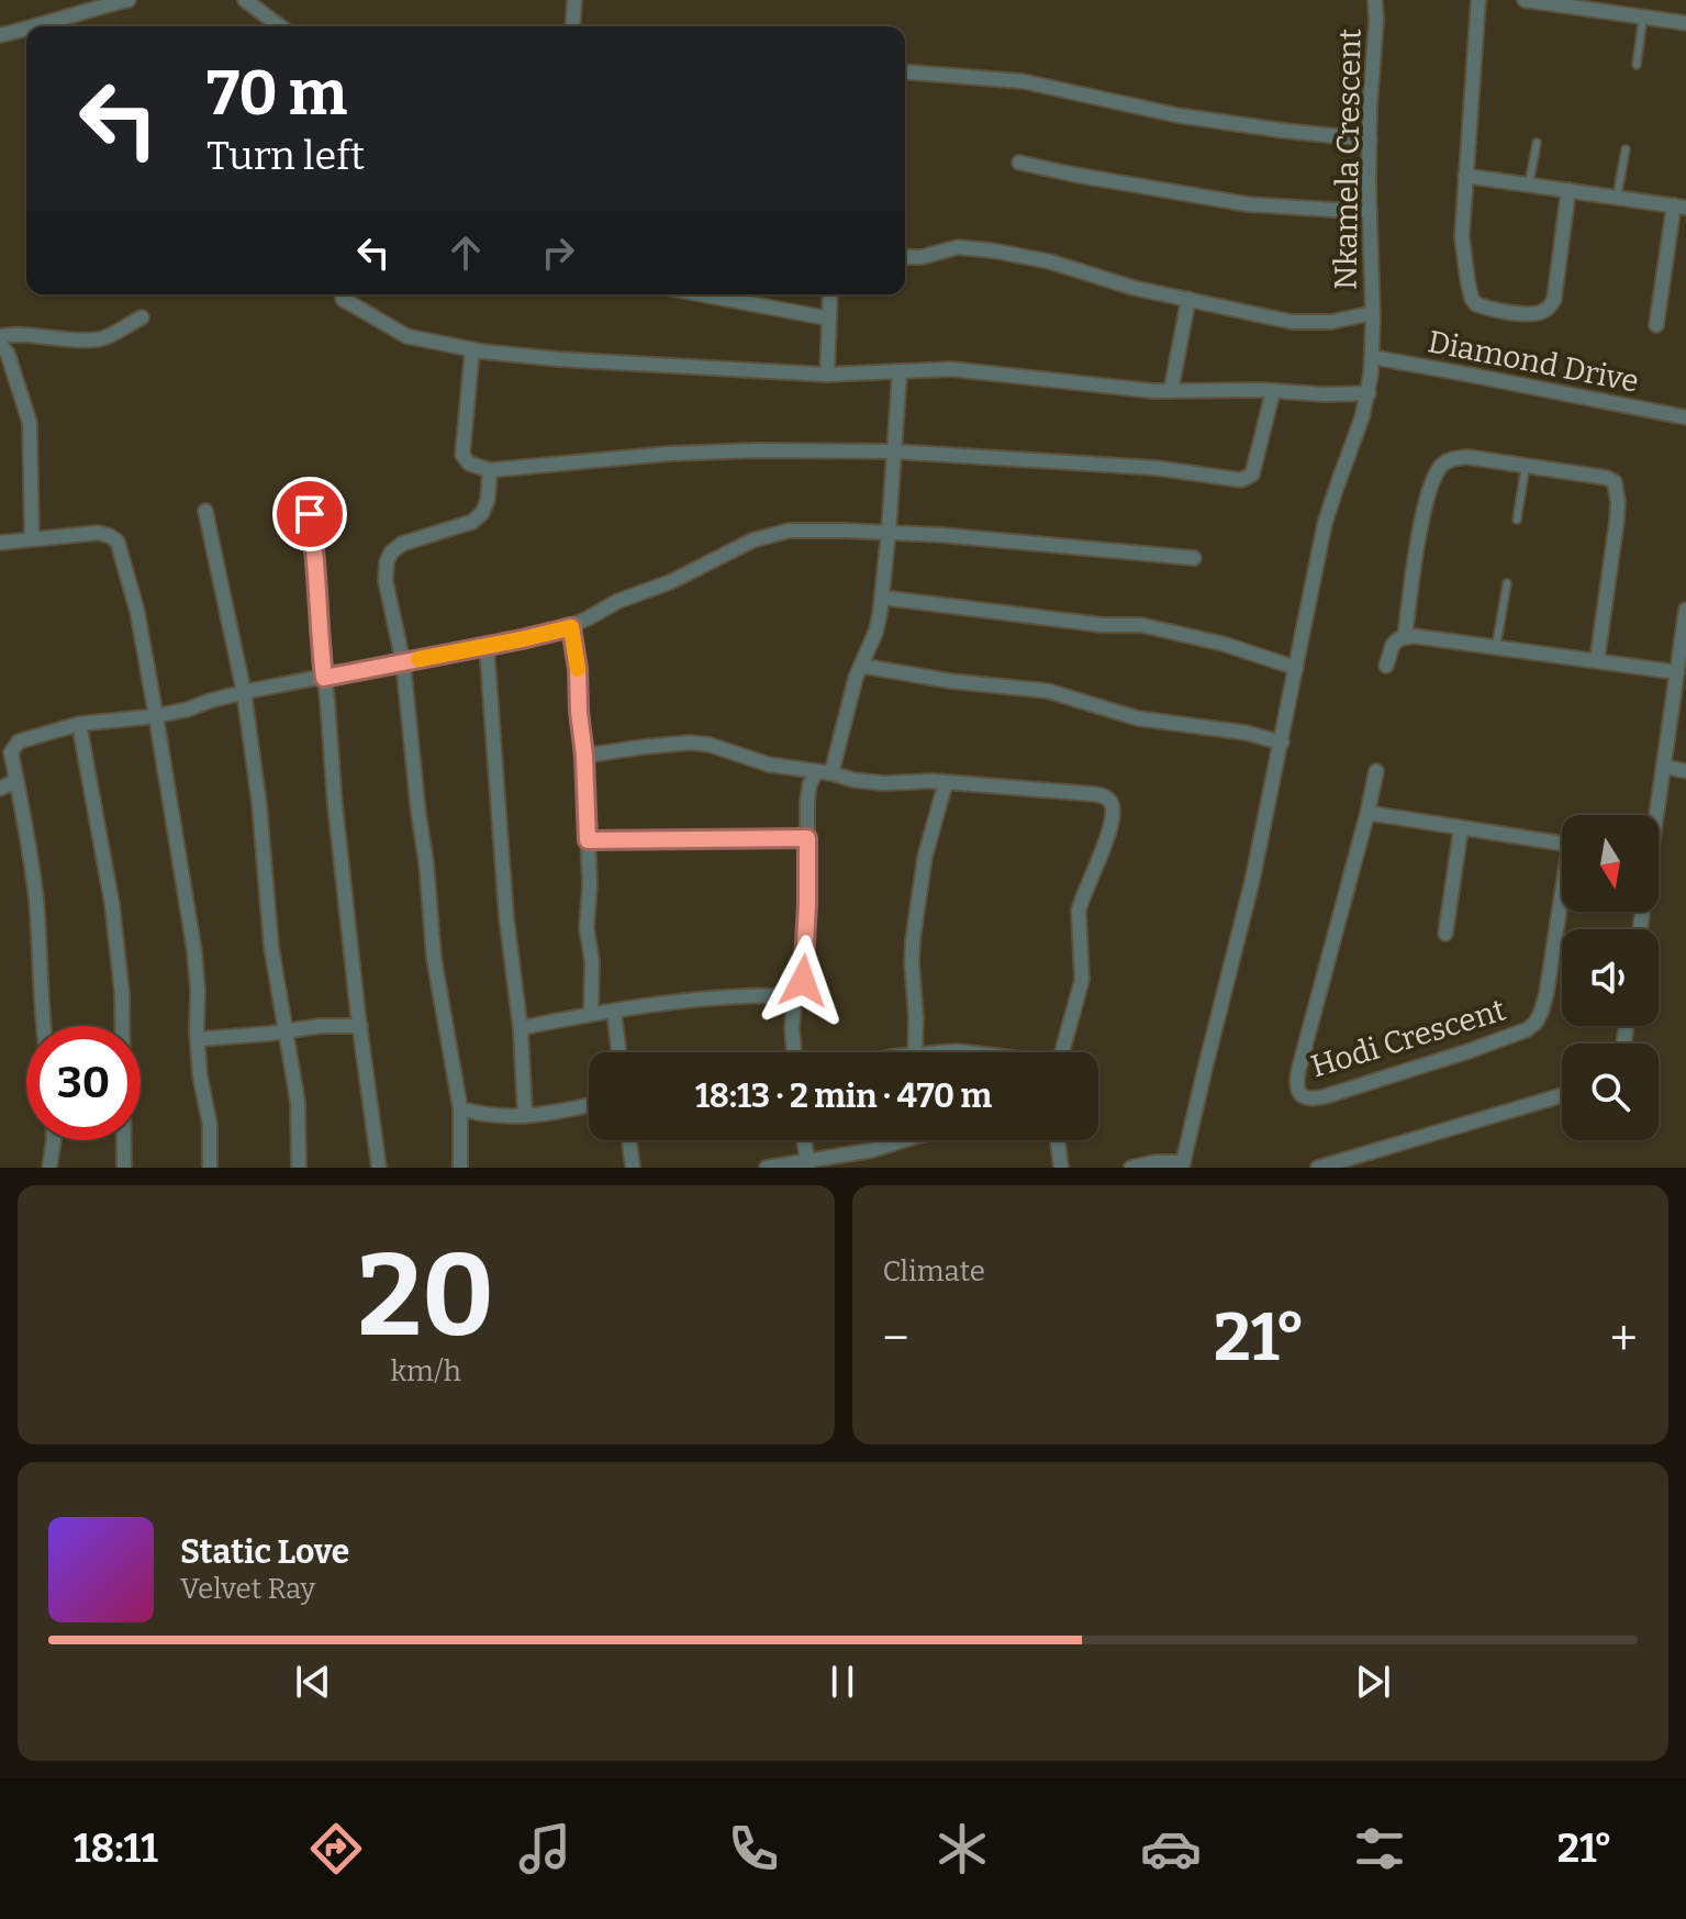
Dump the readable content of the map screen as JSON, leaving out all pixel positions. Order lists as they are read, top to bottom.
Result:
{
  "streets": {
    "street": ["Nkamela Crescent", "Diamond Drive", "Hodi Crescent"]
  },
  "crossings": [
    ["Nkamela Crescent", "Diamond Drive"]
  ],
  "north": "bottom",
  "page": {
    "turn": ["70 m", "Turn left"],
    "limit": "30",
    "trip": "18:13 · 2 min · 470 m",
    "tile": [
      ["20", "km/h"],
      "Climate"
    ],
    "heat": ["−", "21°", "+"],
    "song": ["Static Love", "Velvet Ray"],
    "tabs": ["18:11", "21°"]
  }
}
